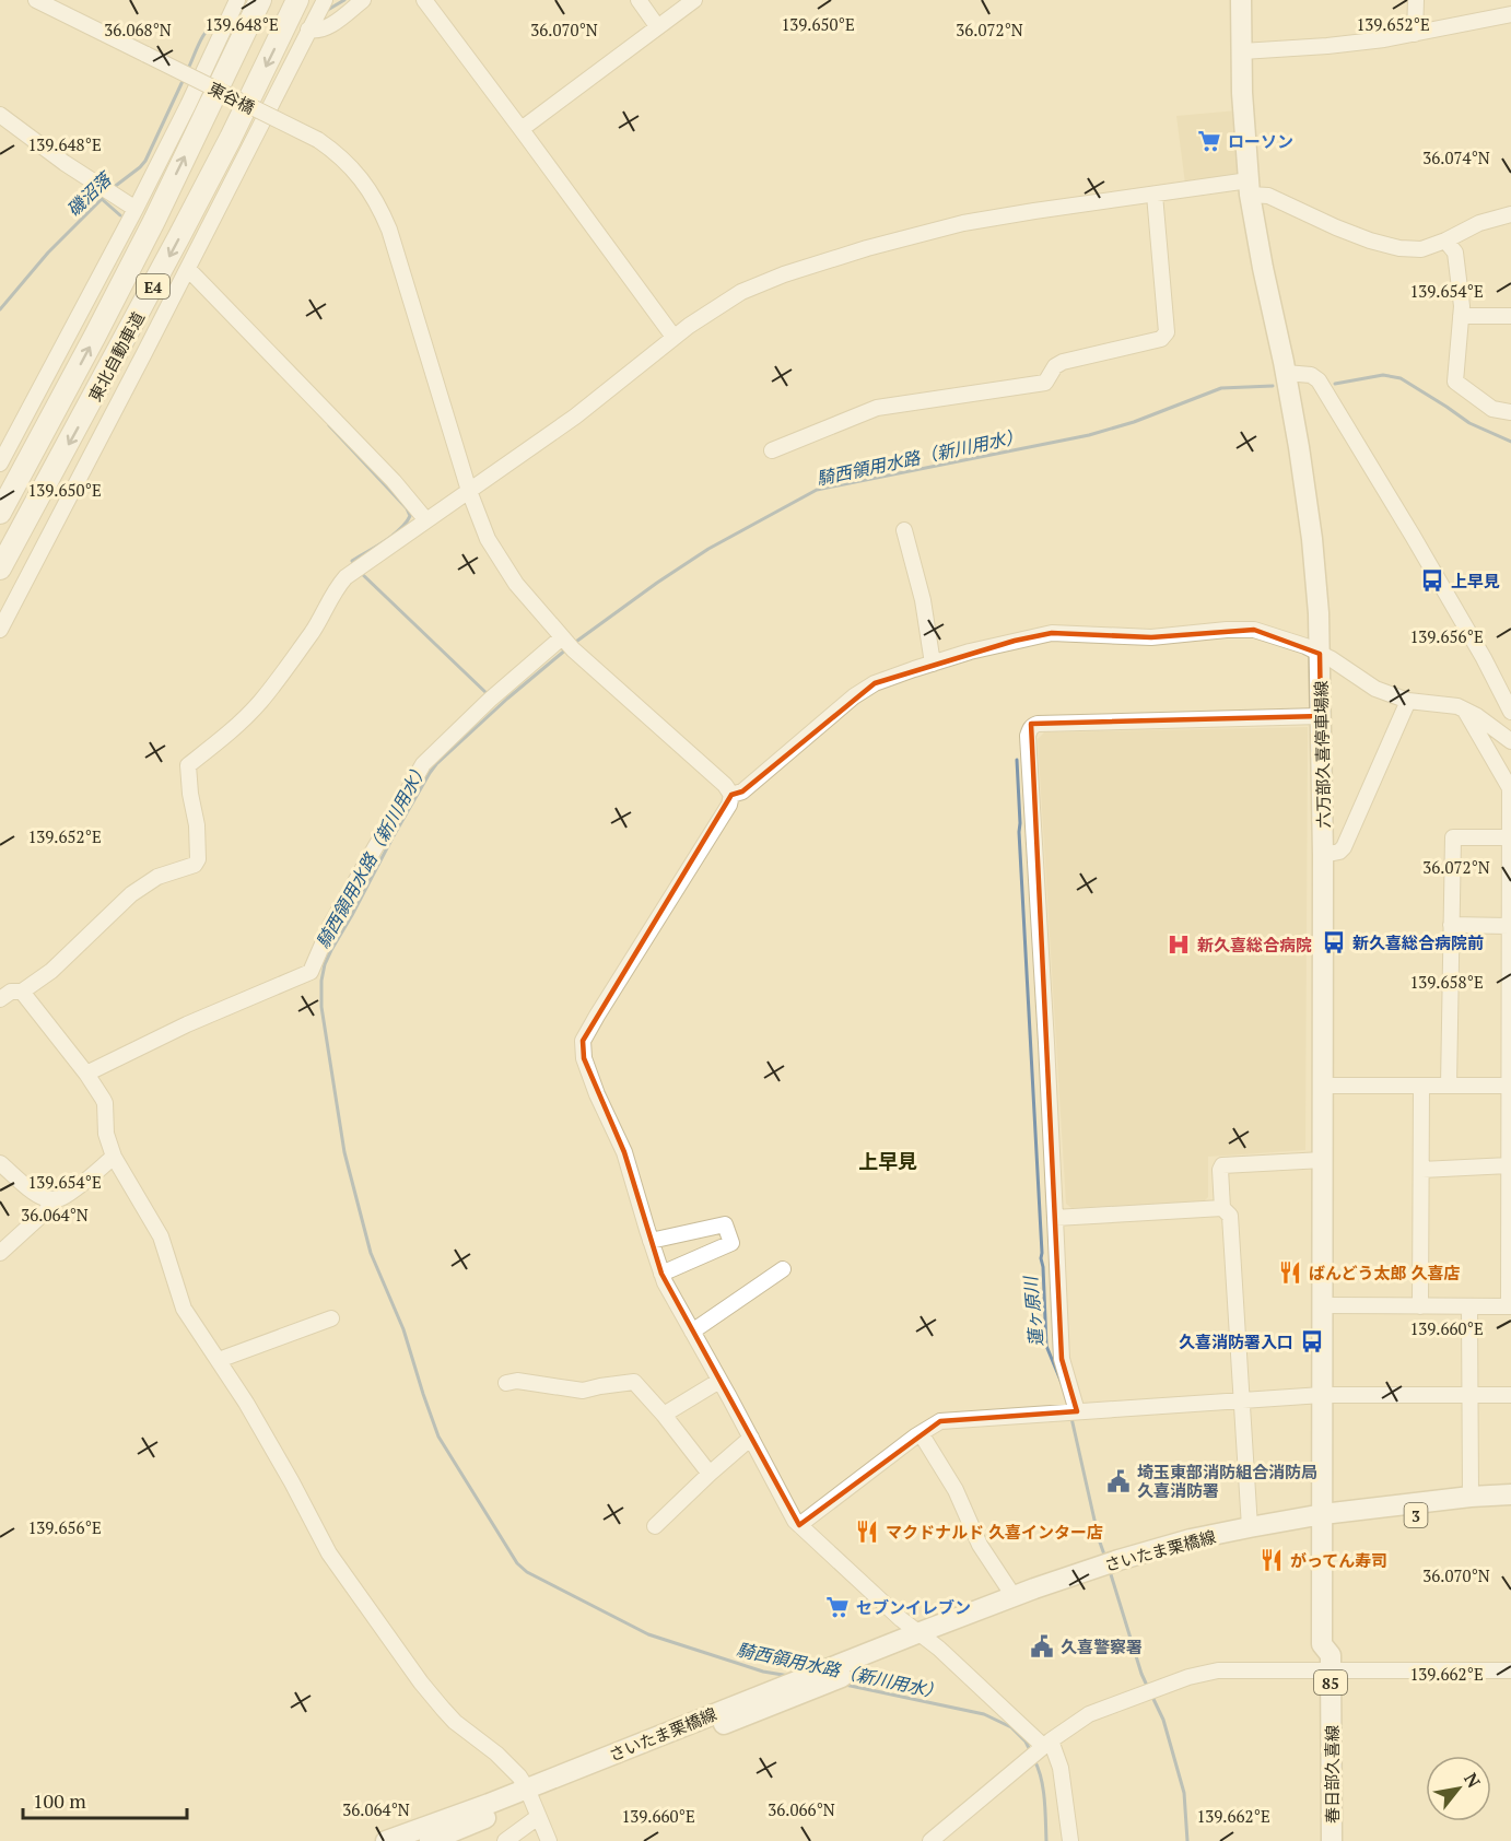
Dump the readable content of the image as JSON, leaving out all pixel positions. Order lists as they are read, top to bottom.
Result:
{
  "streets": {
    "highway": ["E4", "東北自動車道"],
    "main road": [
      "六万部久喜停車場線",
      "3",
      "さいたま栗橋線",
      "85",
      "春日部久喜線"
    ],
    "street": ["東谷橋"]
  },
  "crossings": [
    ["六万部久喜停車場線", "さいたま栗橋線"],
    ["六万部久喜停車場線", "春日部久喜線"],
    ["さいたま栗橋線", "春日部久喜線"]
  ],
  "districts": ["上早見"],
  "water": ["磯沼落", "騎西領用水路（新川用水）", "蓮ヶ原川"],
  "places": {
    "supermarket": ["ローソン", "セブンイレブン"],
    "bus stop": ["上早見", "新久喜総合病院前", "久喜消防署入口"],
    "hospital": ["新久喜総合病院"],
    "restaurant": ["ばんどう太郎 久喜店", "マクドナルド 久喜インター店", "がってん寿司"],
    "public building": ["埼玉東部消防組合消防局 久喜消防署", "久喜警察署"]
  },
  "scale_bar": "100 m",
  "north": "top right",
  "coordinates": [
    "139.648°E",
    "139.650°E",
    "139.652°E",
    "36.068°N",
    "36.070°N",
    "36.072°N",
    "36.074°N",
    "139.654°E",
    "139.656°E",
    "139.658°E",
    "36.064°N",
    "139.660°E",
    "139.662°E",
    "36.066°N"
  ]
}
